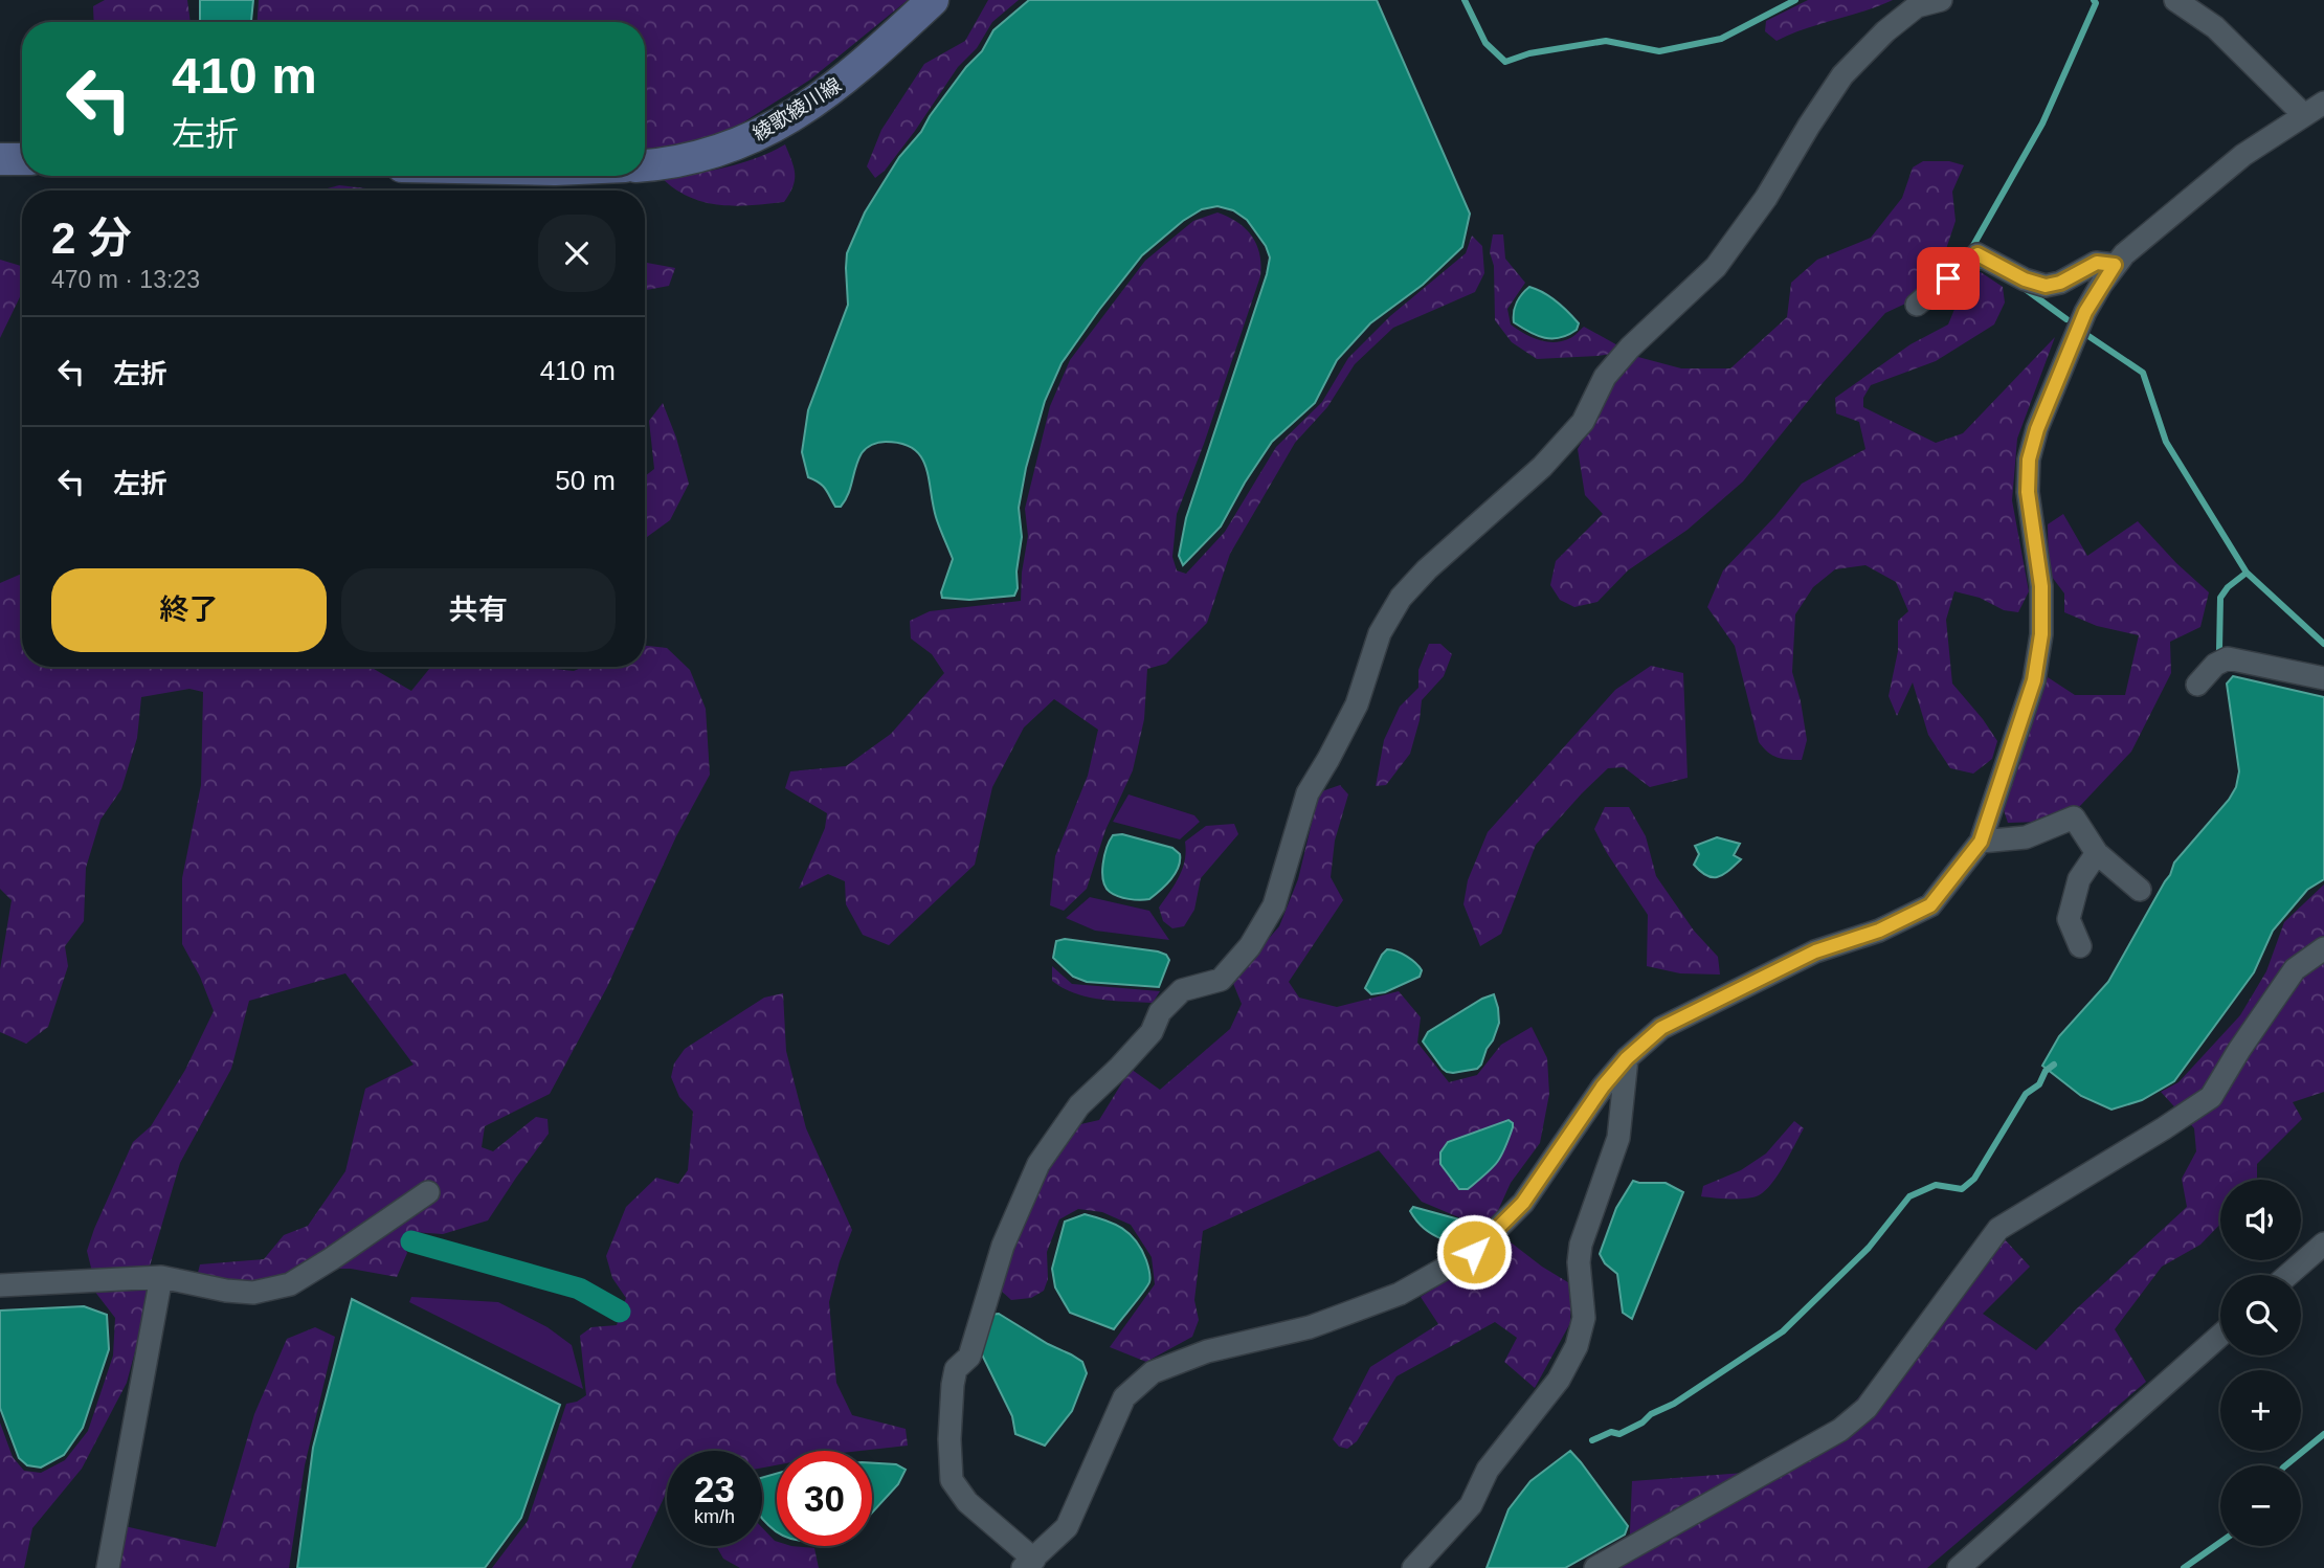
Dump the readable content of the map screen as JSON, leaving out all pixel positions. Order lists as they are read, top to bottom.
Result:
{
  "streets": {
    "main road": ["綾歌綾川線"]
  },
  "page": {
    "turn": ["410 m", "左折"],
    "heading": ["2 分", "470 m · 13:23"],
    "list": [
      {
        "name": "左折",
        "value": "410 m"
      },
      {
        "name": "左折",
        "value": "50 m"
      }
    ],
    "buttons": ["終了", "共有"],
    "map_buttons": ["+", "−"],
    "speed": "23 km/h",
    "limit": "30"
  }
}
